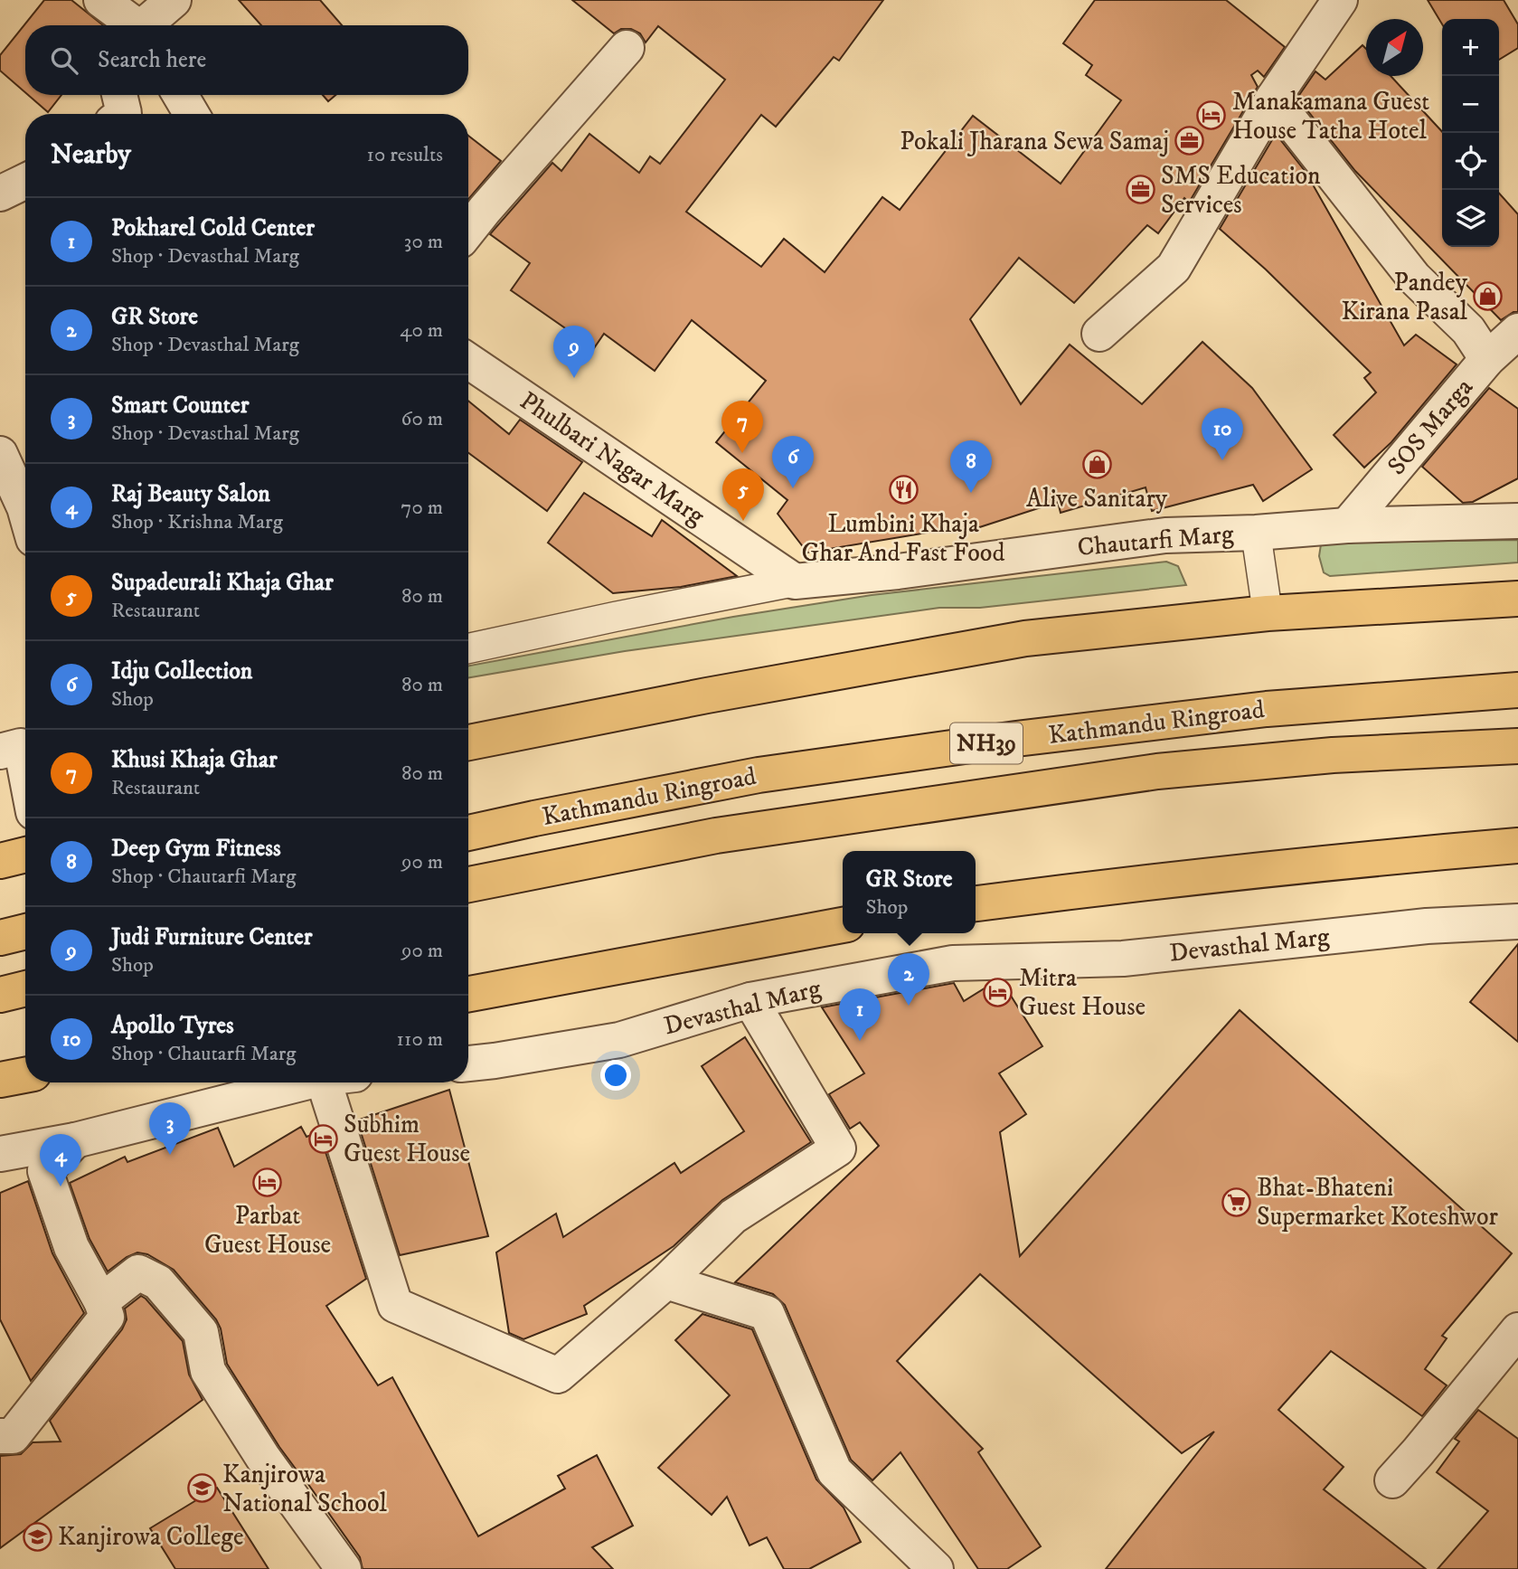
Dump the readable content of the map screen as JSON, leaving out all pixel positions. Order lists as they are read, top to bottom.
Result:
{
  "streets": {
    "main road": ["Kathmandu Ringroad", "NH39"],
    "street": [
      "SOS Marga",
      "Phulbari Nagar Marg",
      "Chautarfi Marg",
      "Devasthal Marg"
    ]
  },
  "crossings": [
    ["SOS Marga", "Chautarfi Marg"],
    ["Phulbari Nagar Marg", "Chautarfi Marg"]
  ],
  "places": {
    "hotel": [
      "Manakamana Guest House Tatha Hotel",
      "Mitra Guest House",
      "Subhim Guest House",
      "Parbat Guest House"
    ],
    "office": ["Pokali Jharana Sewa Samaj", "SMS Education Services"],
    "shop": ["Pandey Kirana Pasal", "Alive Sanitary"],
    "restaurant": ["Lumbini Khaja Ghar And Fast Food"],
    "supermarket": ["Bhat-Bhateni Supermarket Koteshwor"],
    "school or university": ["Kanjirowa National School", "Kanjirowa College"]
  },
  "north": "top right",
  "page": {
    "map_buttons": ["+", "−"],
    "search": "Search here",
    "heading": ["Nearby", "10 results"],
    "list": [
      {
        "mark": "1",
        "name": "Pokharel Cold Center",
        "note": "Shop · Devasthal Marg",
        "value": "30 m"
      },
      {
        "mark": "2",
        "name": "GR Store",
        "note": "Shop · Devasthal Marg",
        "value": "40 m"
      },
      {
        "mark": "3",
        "name": "Smart Counter",
        "note": "Shop · Devasthal Marg",
        "value": "60 m"
      },
      {
        "mark": "4",
        "name": "Raj Beauty Salon",
        "note": "Shop · Krishna Marg",
        "value": "70 m"
      },
      {
        "mark": "5",
        "name": "Supadeurali Khaja Ghar",
        "note": "Restaurant",
        "value": "80 m"
      },
      {
        "mark": "6",
        "name": "Idju Collection",
        "note": "Shop",
        "value": "80 m"
      },
      {
        "mark": "7",
        "name": "Khusi Khaja Ghar",
        "note": "Restaurant",
        "value": "80 m"
      },
      {
        "mark": "8",
        "name": "Deep Gym Fitness",
        "note": "Shop · Chautarfi Marg",
        "value": "90 m"
      },
      {
        "mark": "9",
        "name": "Judi Furniture Center",
        "note": "Shop",
        "value": "90 m"
      },
      {
        "mark": "10",
        "name": "Apollo Tyres",
        "note": "Shop · Chautarfi Marg",
        "value": "110 m"
      }
    ],
    "pins": [
      "9",
      "7",
      "10",
      "6",
      "8",
      "5",
      "2",
      "1",
      "3",
      "4"
    ],
    "popup": ["GR Store", "Shop"]
  }
}
